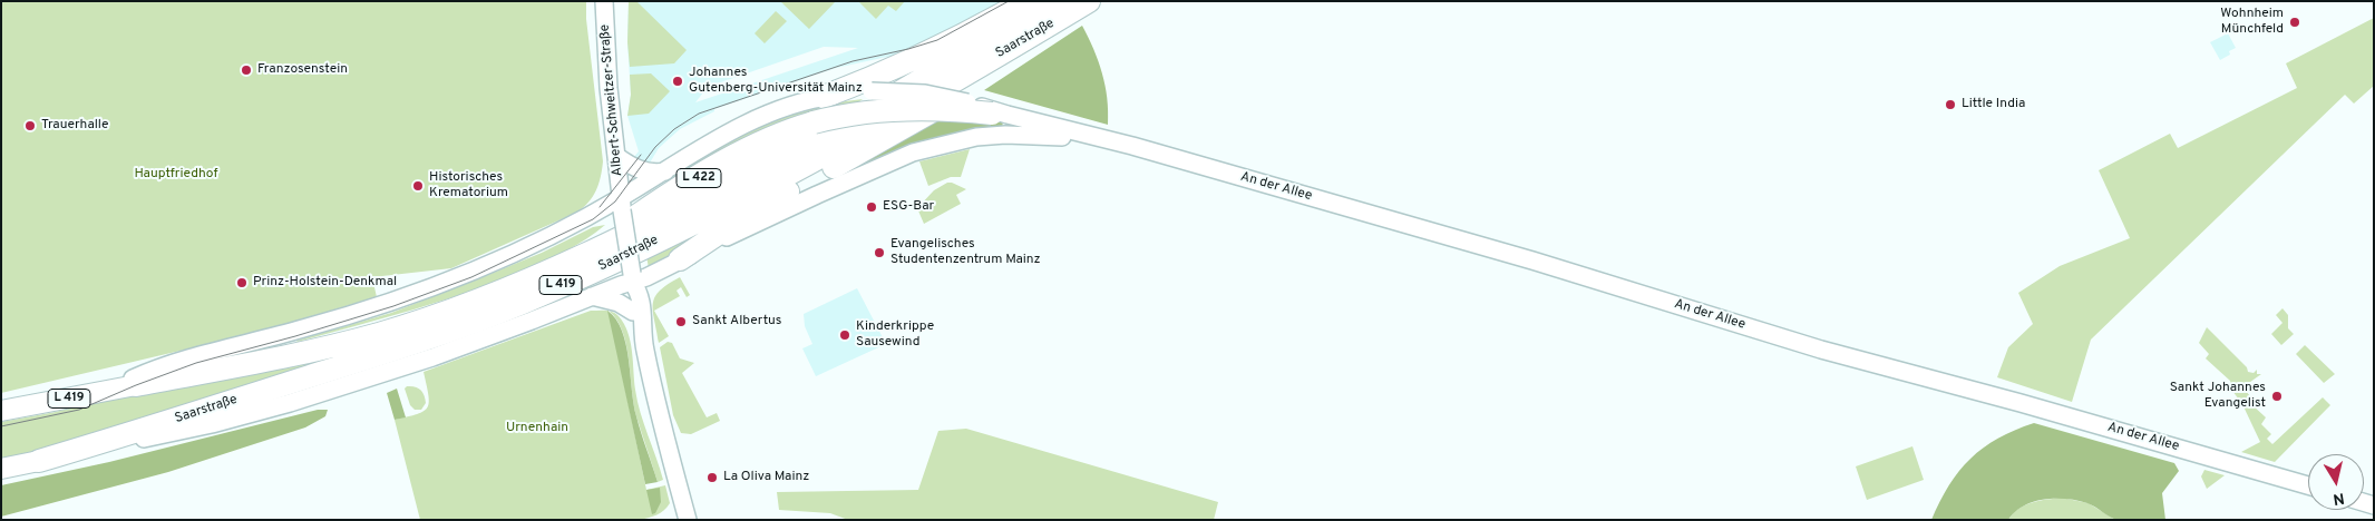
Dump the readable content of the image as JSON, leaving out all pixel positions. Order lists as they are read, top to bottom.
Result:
{
  "streets": {
    "highway": ["Saarstraße", "L 422", "L 419"],
    "main road": ["Albert-Schweitzer-Straße", "An der Allee"]
  },
  "crossings": [
    ["Saarstraße", "Albert-Schweitzer-Straße"],
    ["Saarstraße", "L 422"],
    ["Saarstraße", "L 419"],
    ["Albert-Schweitzer-Straße", "L 422"],
    ["L 422", "An der Allee"],
    ["L 422", "L 419"]
  ],
  "parks": ["Hauptfriedhof", "Urnenhain"],
  "places": [
    "Wohnheim Münchfeld",
    "Franzosenstein",
    "Johannes Gutenberg-Universität Mainz",
    "Little India",
    "Trauerhalle",
    "Historisches Krematorium",
    "ESG-Bar",
    "Evangelisches Studentenzentrum Mainz",
    "Prinz-Holstein-Denkmal",
    "Sankt Albertus",
    "Kinderkrippe Sausewind",
    "Sankt Johannes Evangelist",
    "La Oliva Mainz"
  ],
  "north": "bottom"
}
